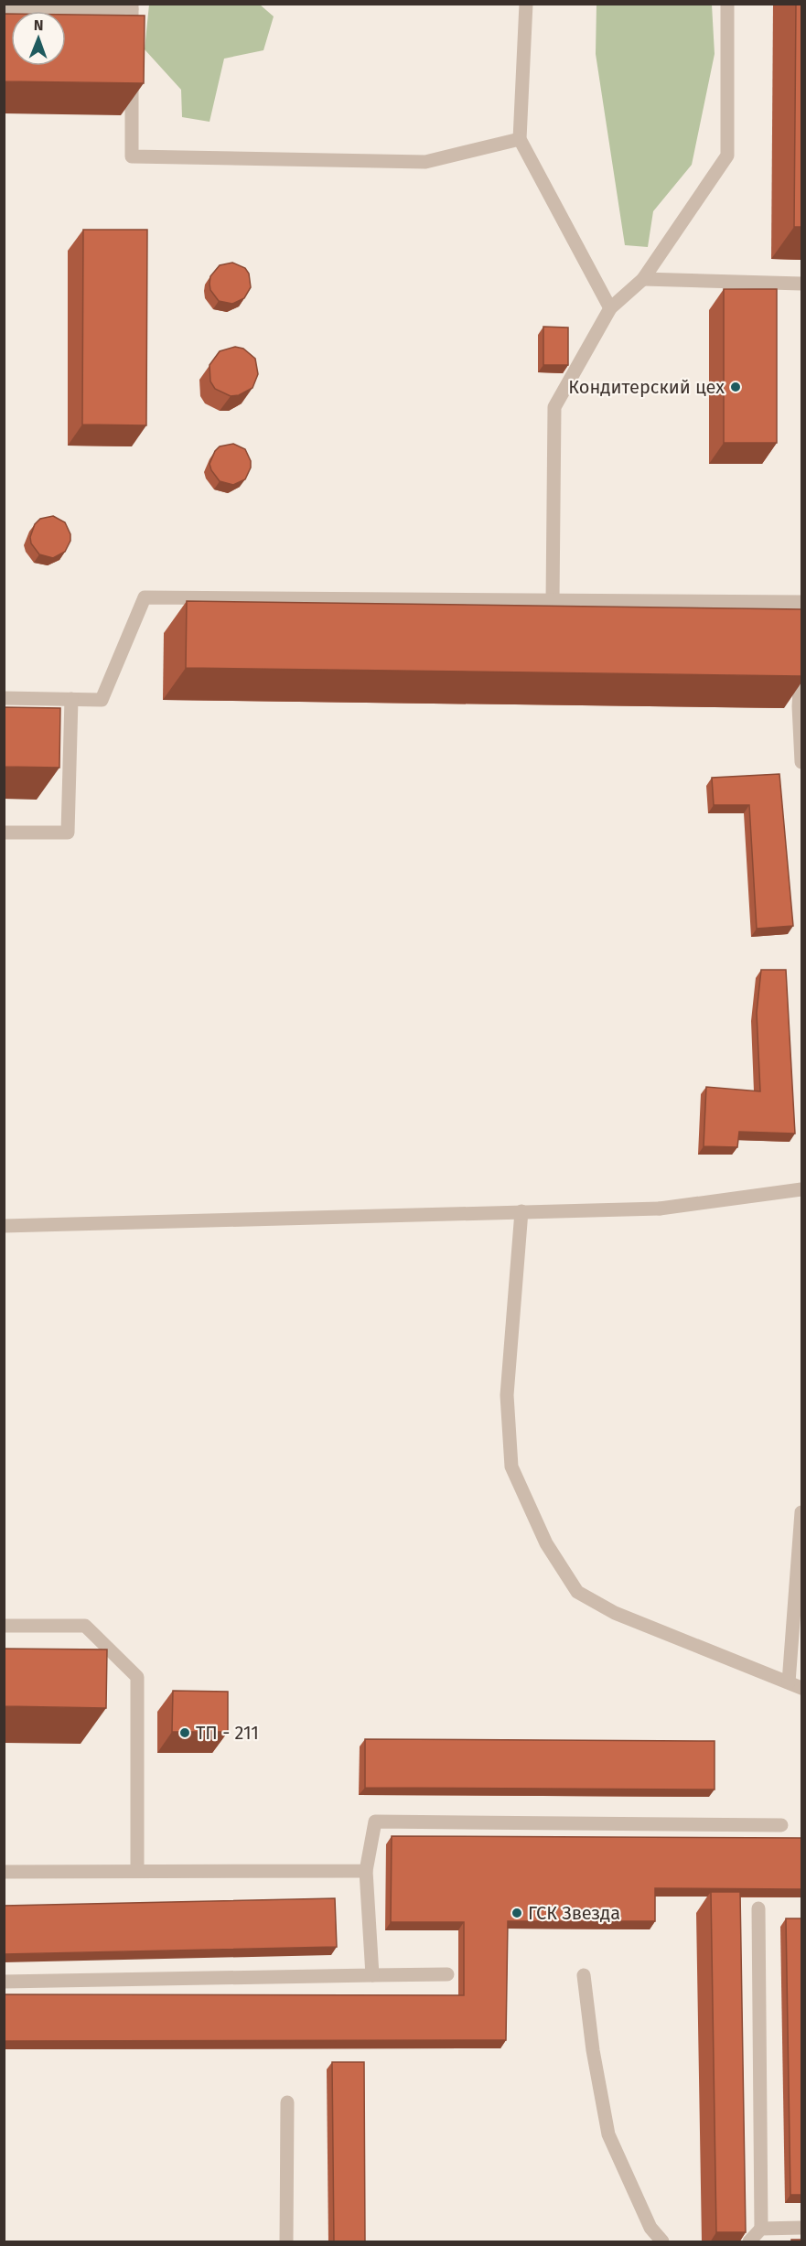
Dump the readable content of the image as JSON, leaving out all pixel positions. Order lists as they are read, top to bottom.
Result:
{
  "places": ["Кондитерский цех", "ТП - 211", "ГСК Звезда"],
  "north": "top"
}
